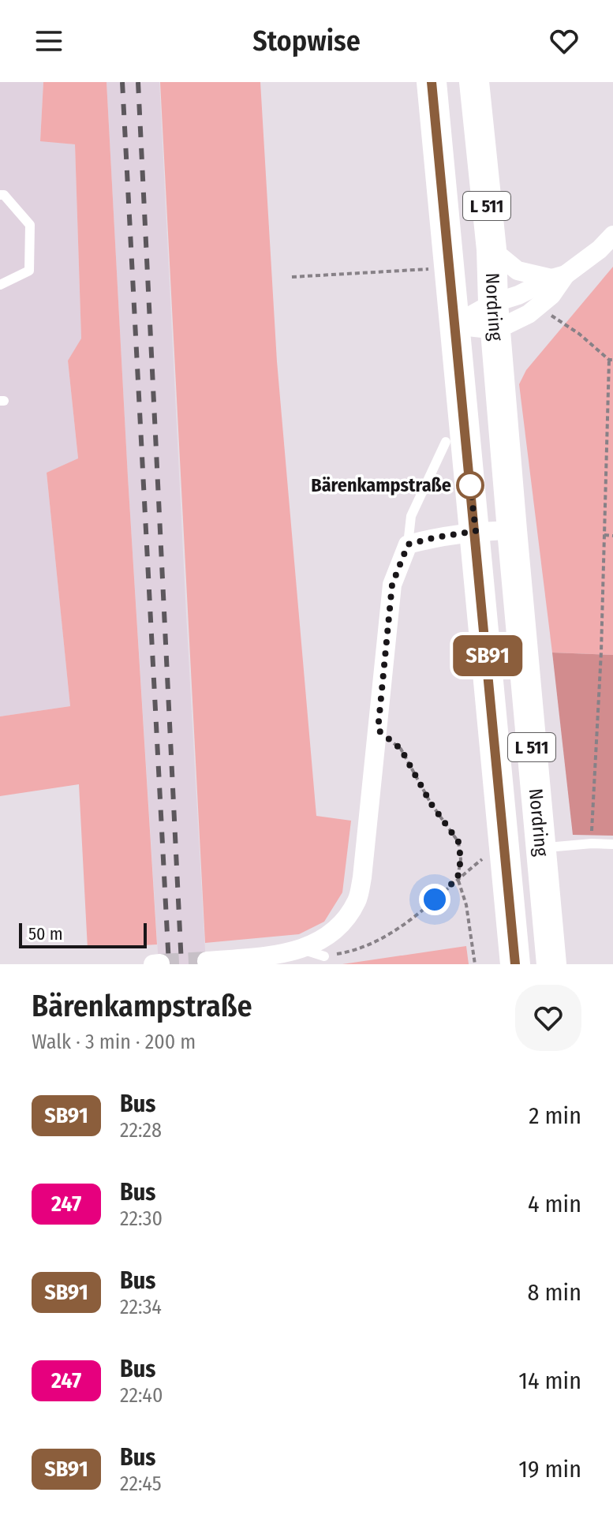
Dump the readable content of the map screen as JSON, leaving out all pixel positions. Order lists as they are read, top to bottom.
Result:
{
  "streets": {
    "main road": ["L 511", "Nordring"]
  },
  "places": ["Bärenkampstraße"],
  "lines": ["bus line SB91"],
  "scale_bar": "50 m",
  "page": {
    "header": "Stopwise",
    "on_map": "SB91",
    "scale": "50 m",
    "heading": ["Bärenkampstraße", "Walk · 3 min · 200 m"],
    "list": [
      {
        "mark": "SB91",
        "name": "Bus",
        "note": "22:28",
        "value": "2 min"
      },
      {
        "mark": "247",
        "name": "Bus",
        "note": "22:30",
        "value": "4 min"
      },
      {
        "mark": "SB91",
        "name": "Bus",
        "note": "22:34",
        "value": "8 min"
      },
      {
        "mark": "247",
        "name": "Bus",
        "note": "22:40",
        "value": "14 min"
      },
      {
        "mark": "SB91",
        "name": "Bus",
        "note": "22:45",
        "value": "19 min"
      }
    ]
  }
}
